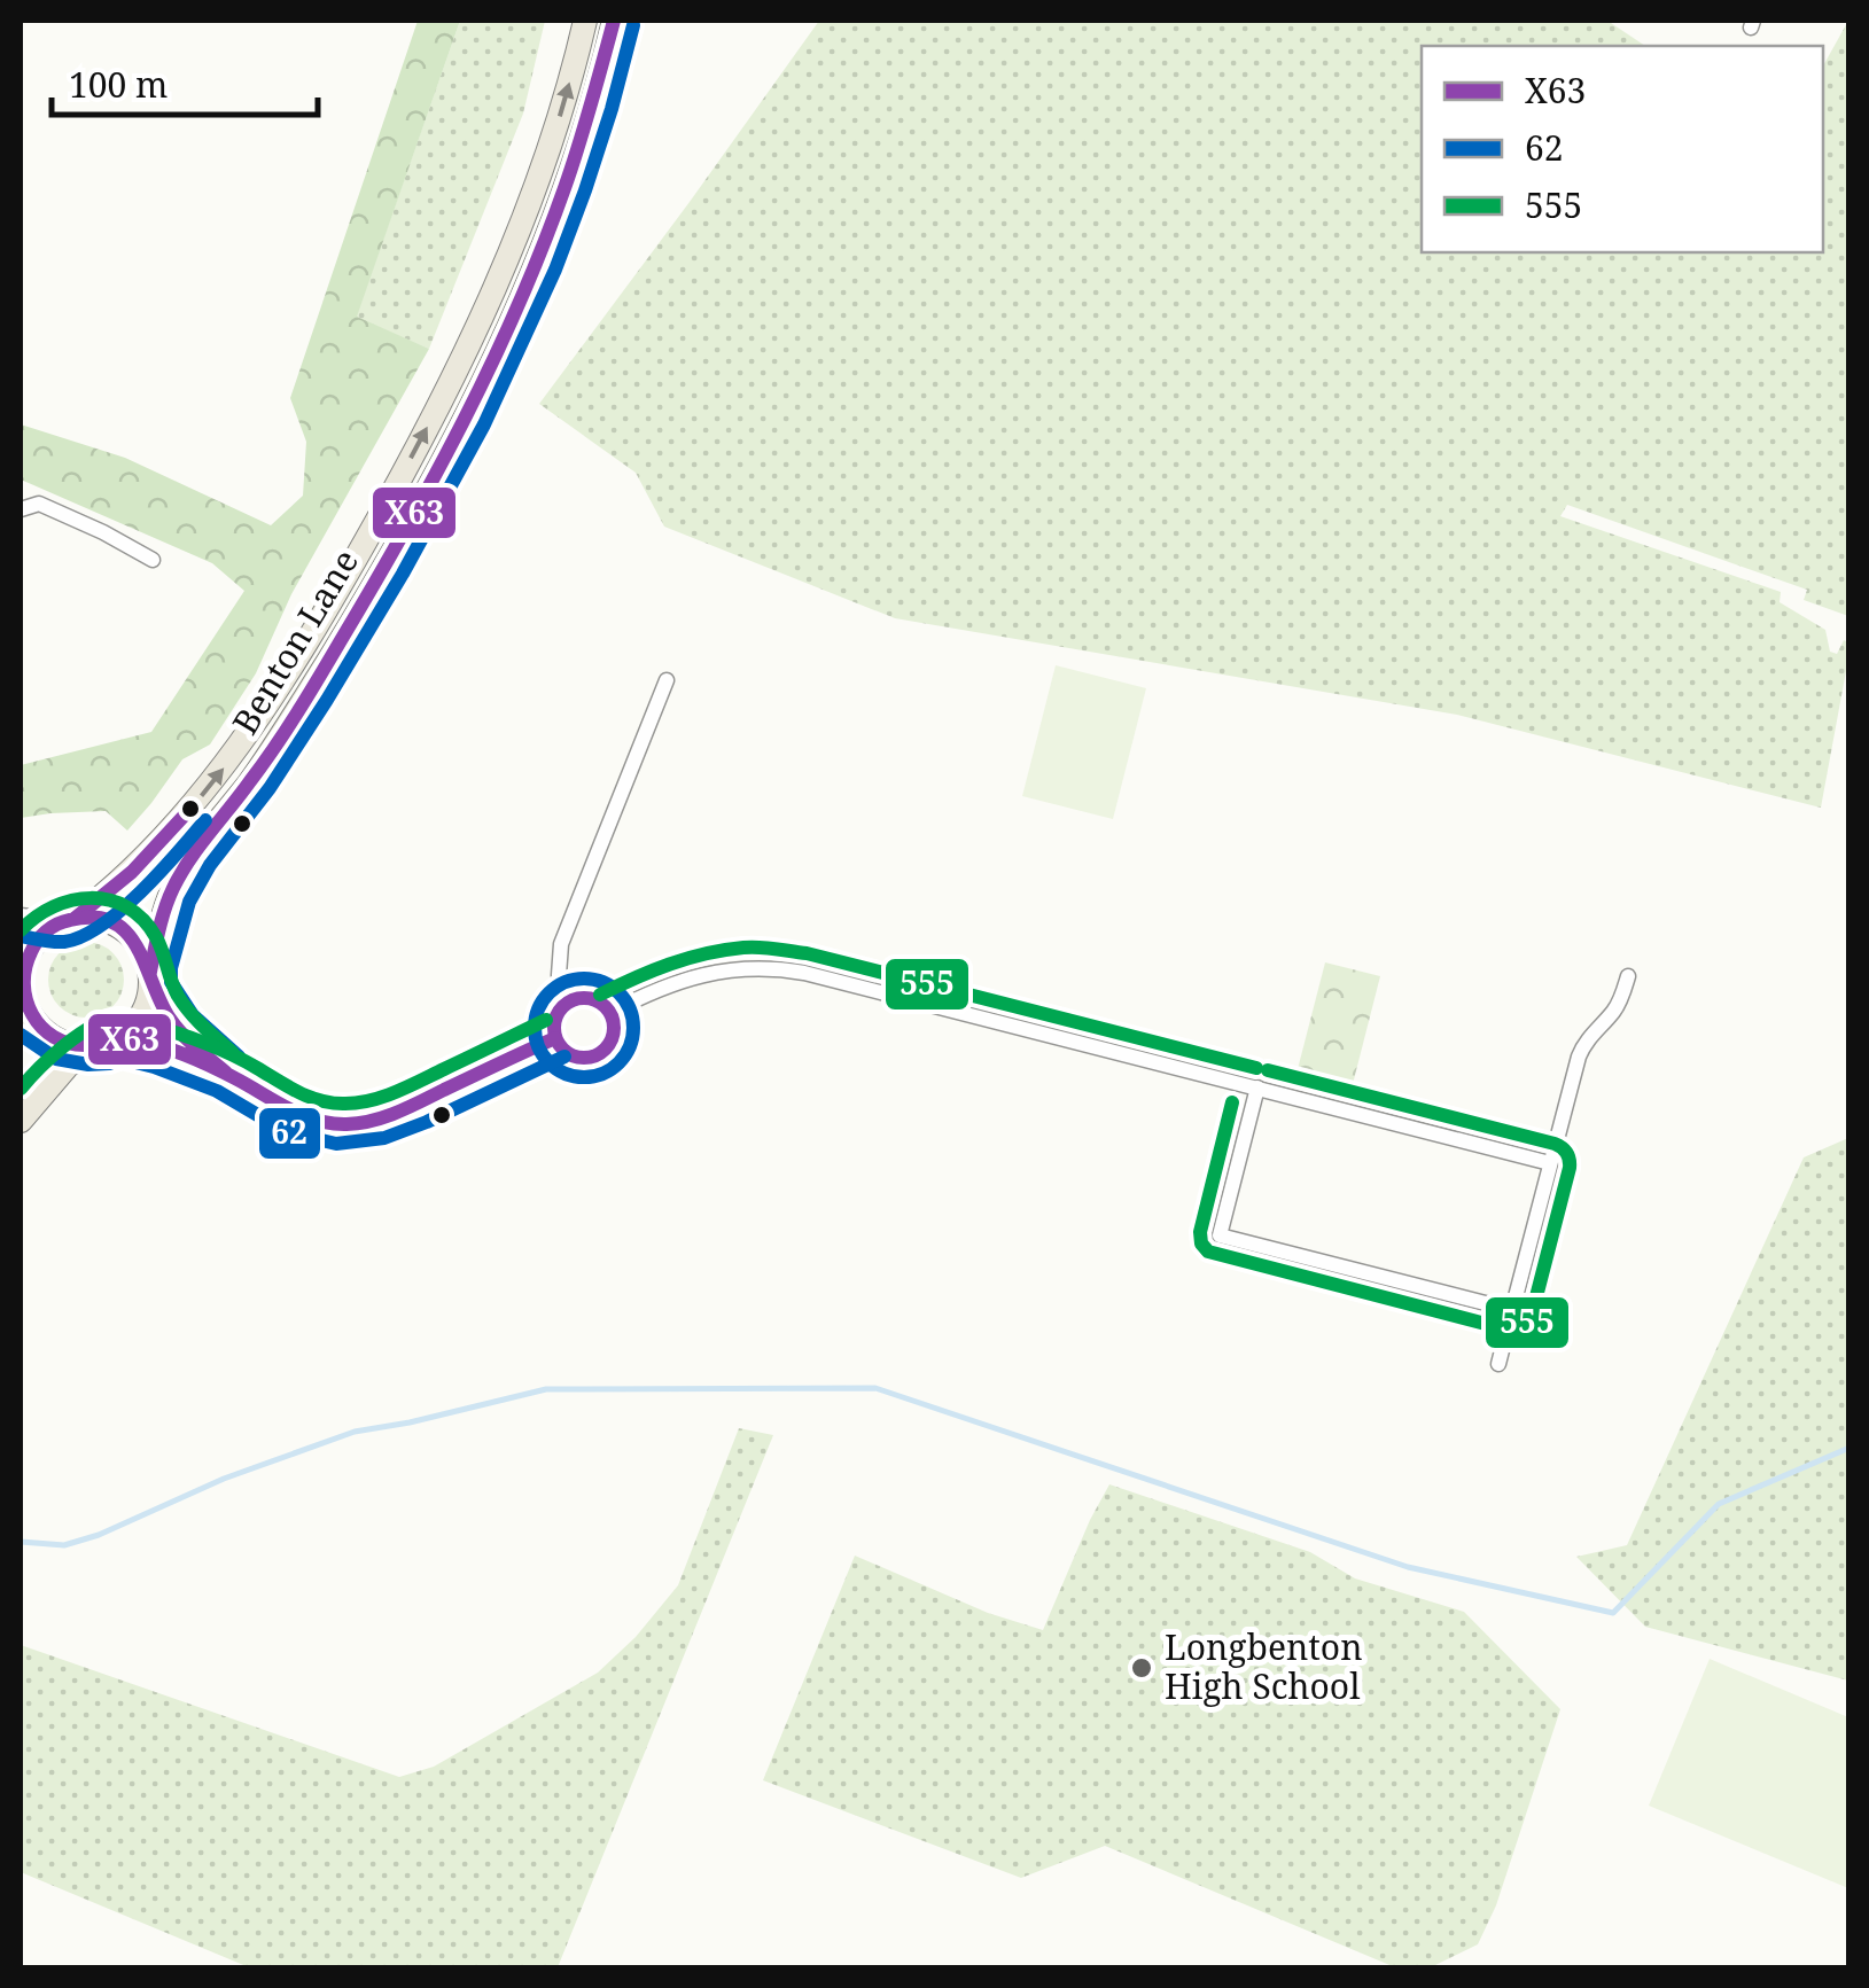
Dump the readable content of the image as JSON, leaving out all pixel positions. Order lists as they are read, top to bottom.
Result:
{
  "streets": {
    "main road": ["Benton Lane"]
  },
  "places": ["Longbenton High School"],
  "lines": ["transit line X63", "transit line 62", "transit line 555"],
  "legend": ["X63", "62", "555"],
  "scale_bar": "100 m"
}
